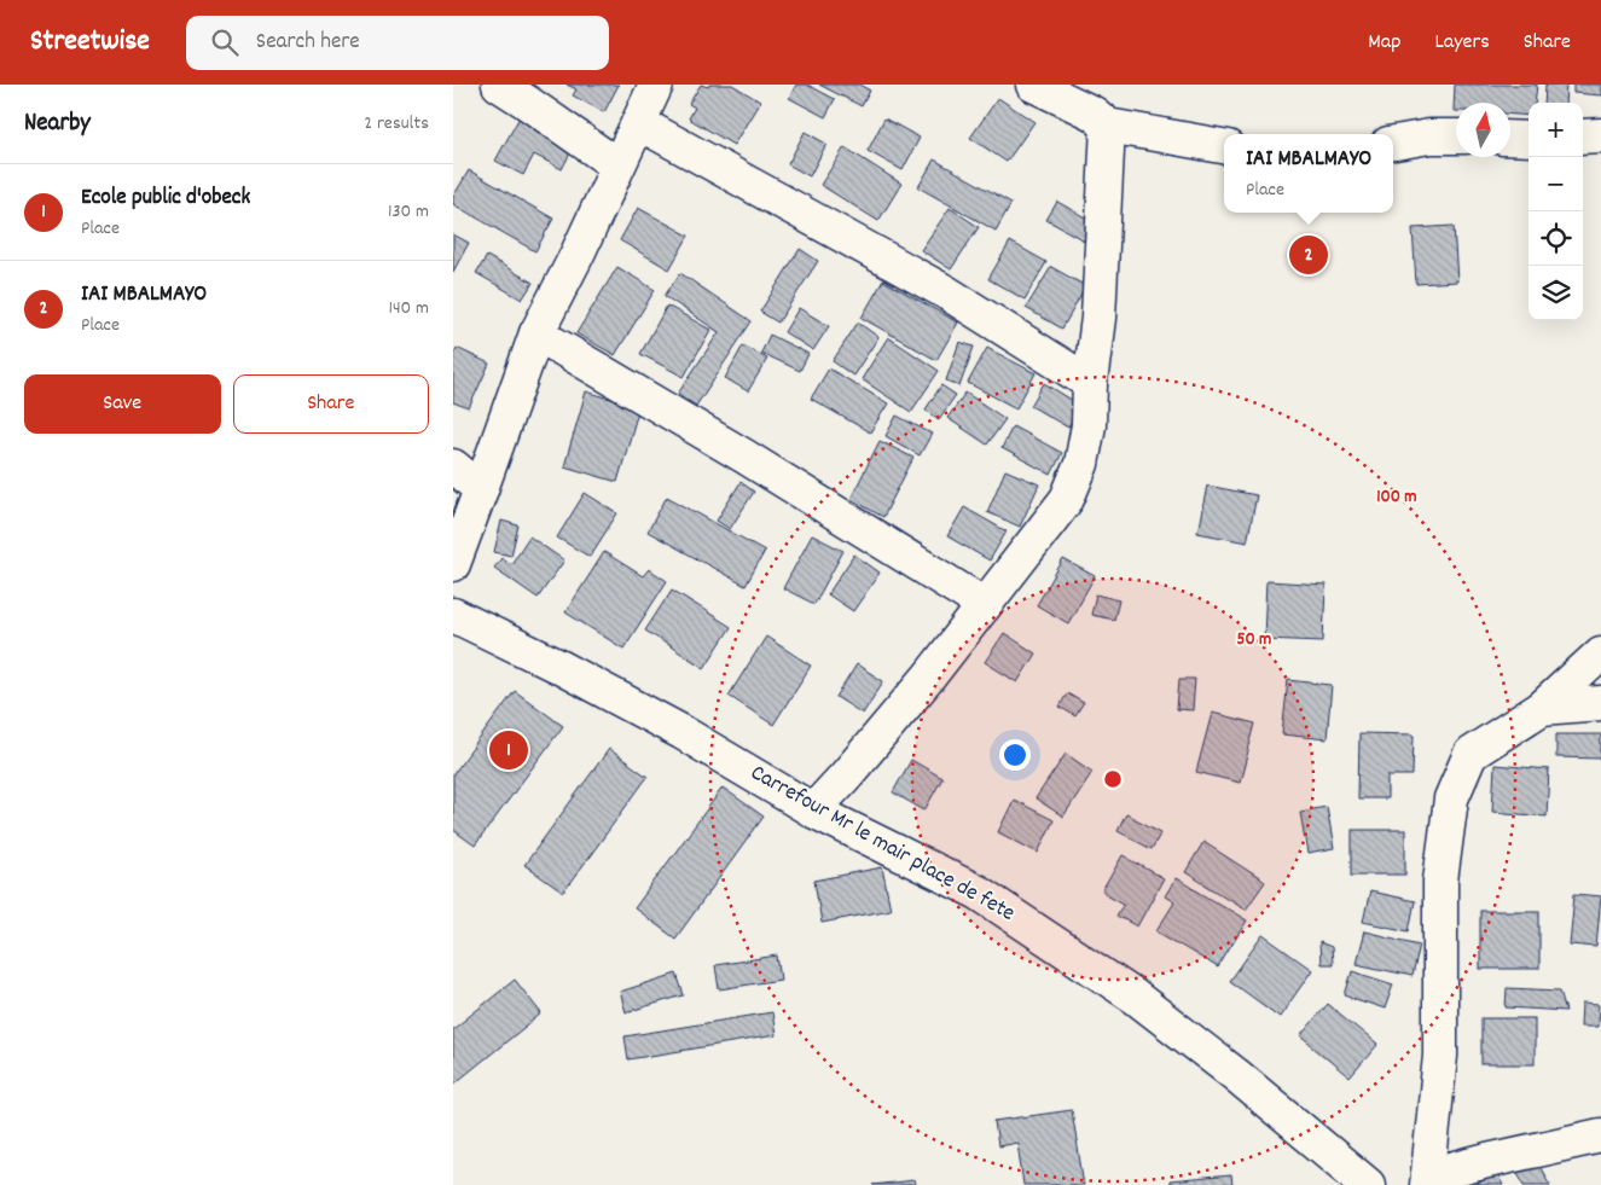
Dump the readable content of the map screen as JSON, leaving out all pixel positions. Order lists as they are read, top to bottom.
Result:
{
  "streets": {
    "street": ["Carrefour Mr le mair place de fete"]
  },
  "north": "top",
  "page": {
    "header": "Streetwise",
    "search": "Search here",
    "nav": ["Map", "Layers", "Share"],
    "heading": ["Nearby", "2 results"],
    "map_buttons": ["+", "−"],
    "popup": ["IAI MBALMAYO", "Place"],
    "list": [
      {
        "mark": "1",
        "name": "Ecole public d'obeck",
        "note": "Place",
        "value": "130 m"
      },
      {
        "mark": "2",
        "name": "IAI MBALMAYO",
        "note": "Place",
        "value": "140 m"
      }
    ],
    "pins": ["2", "1"],
    "buttons": ["Save", "Share"]
  },
  "rings": ["100 m", "50 m"]
}
